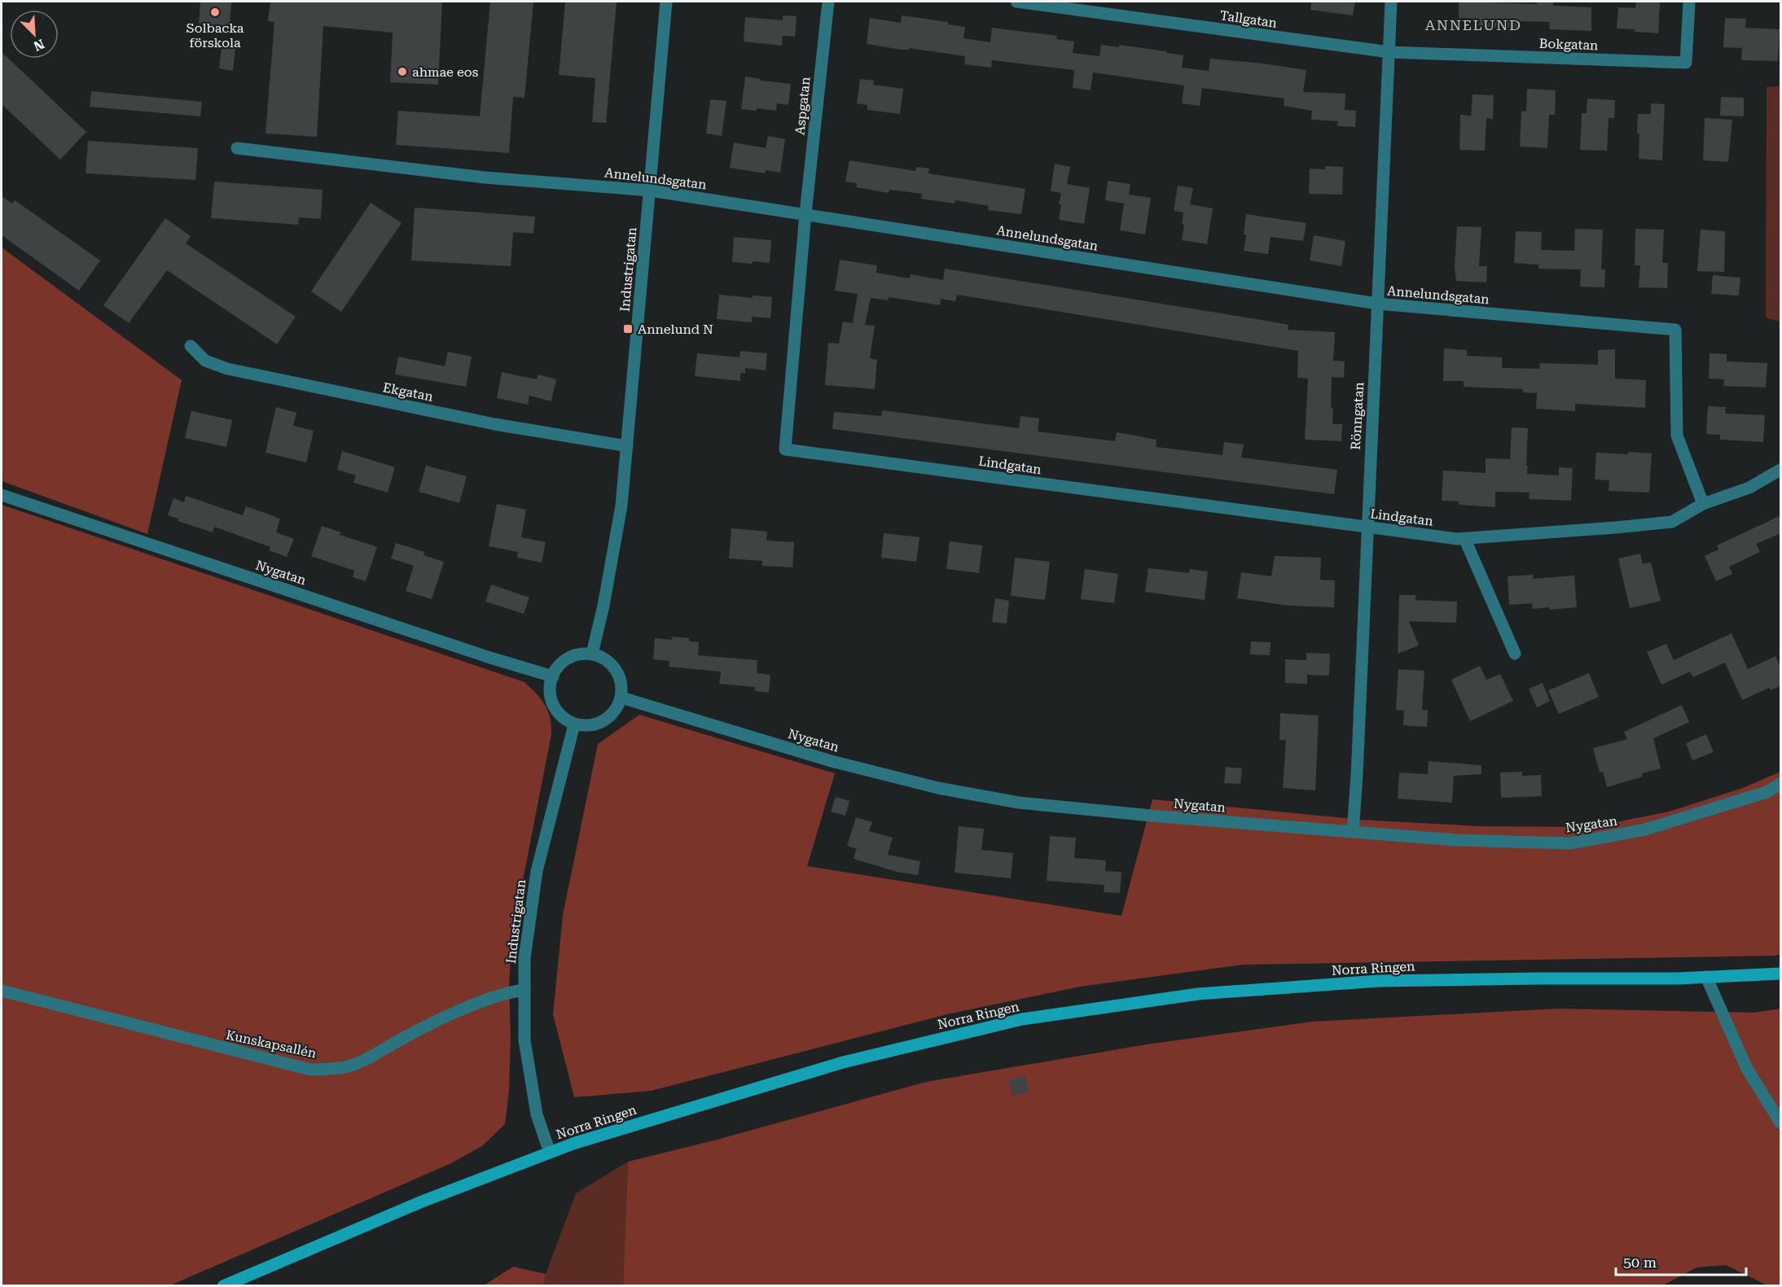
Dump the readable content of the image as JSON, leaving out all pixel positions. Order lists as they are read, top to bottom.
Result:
{
  "streets": {
    "main road": ["Norra Ringen"],
    "street": [
      "Tallgatan",
      "Bokgatan",
      "Aspgatan",
      "Annelundsgatan",
      "Industrigatan",
      "Ekgatan",
      "Rönngatan",
      "Lindgatan",
      "Nygatan",
      "Kunskapsallén"
    ]
  },
  "crossings": [
    ["Tallgatan", "Bokgatan"],
    ["Tallgatan", "Rönngatan"],
    ["Bokgatan", "Rönngatan"],
    ["Aspgatan", "Annelundsgatan"],
    ["Aspgatan", "Lindgatan"],
    ["Annelundsgatan", "Industrigatan"],
    ["Annelundsgatan", "Rönngatan"],
    ["Annelundsgatan", "Lindgatan"],
    ["Industrigatan", "Ekgatan"],
    ["Industrigatan", "Nygatan"],
    ["Industrigatan", "Norra Ringen"],
    ["Industrigatan", "Kunskapsallén"],
    ["Rönngatan", "Lindgatan"],
    ["Rönngatan", "Nygatan"]
  ],
  "districts": ["ANNELUND"],
  "places": {
    "other": ["Solbacka förskola", "ahmae eos"],
    "transit": ["Annelund N"]
  },
  "scale_bar": "50 m",
  "north": "bottom right"
}
